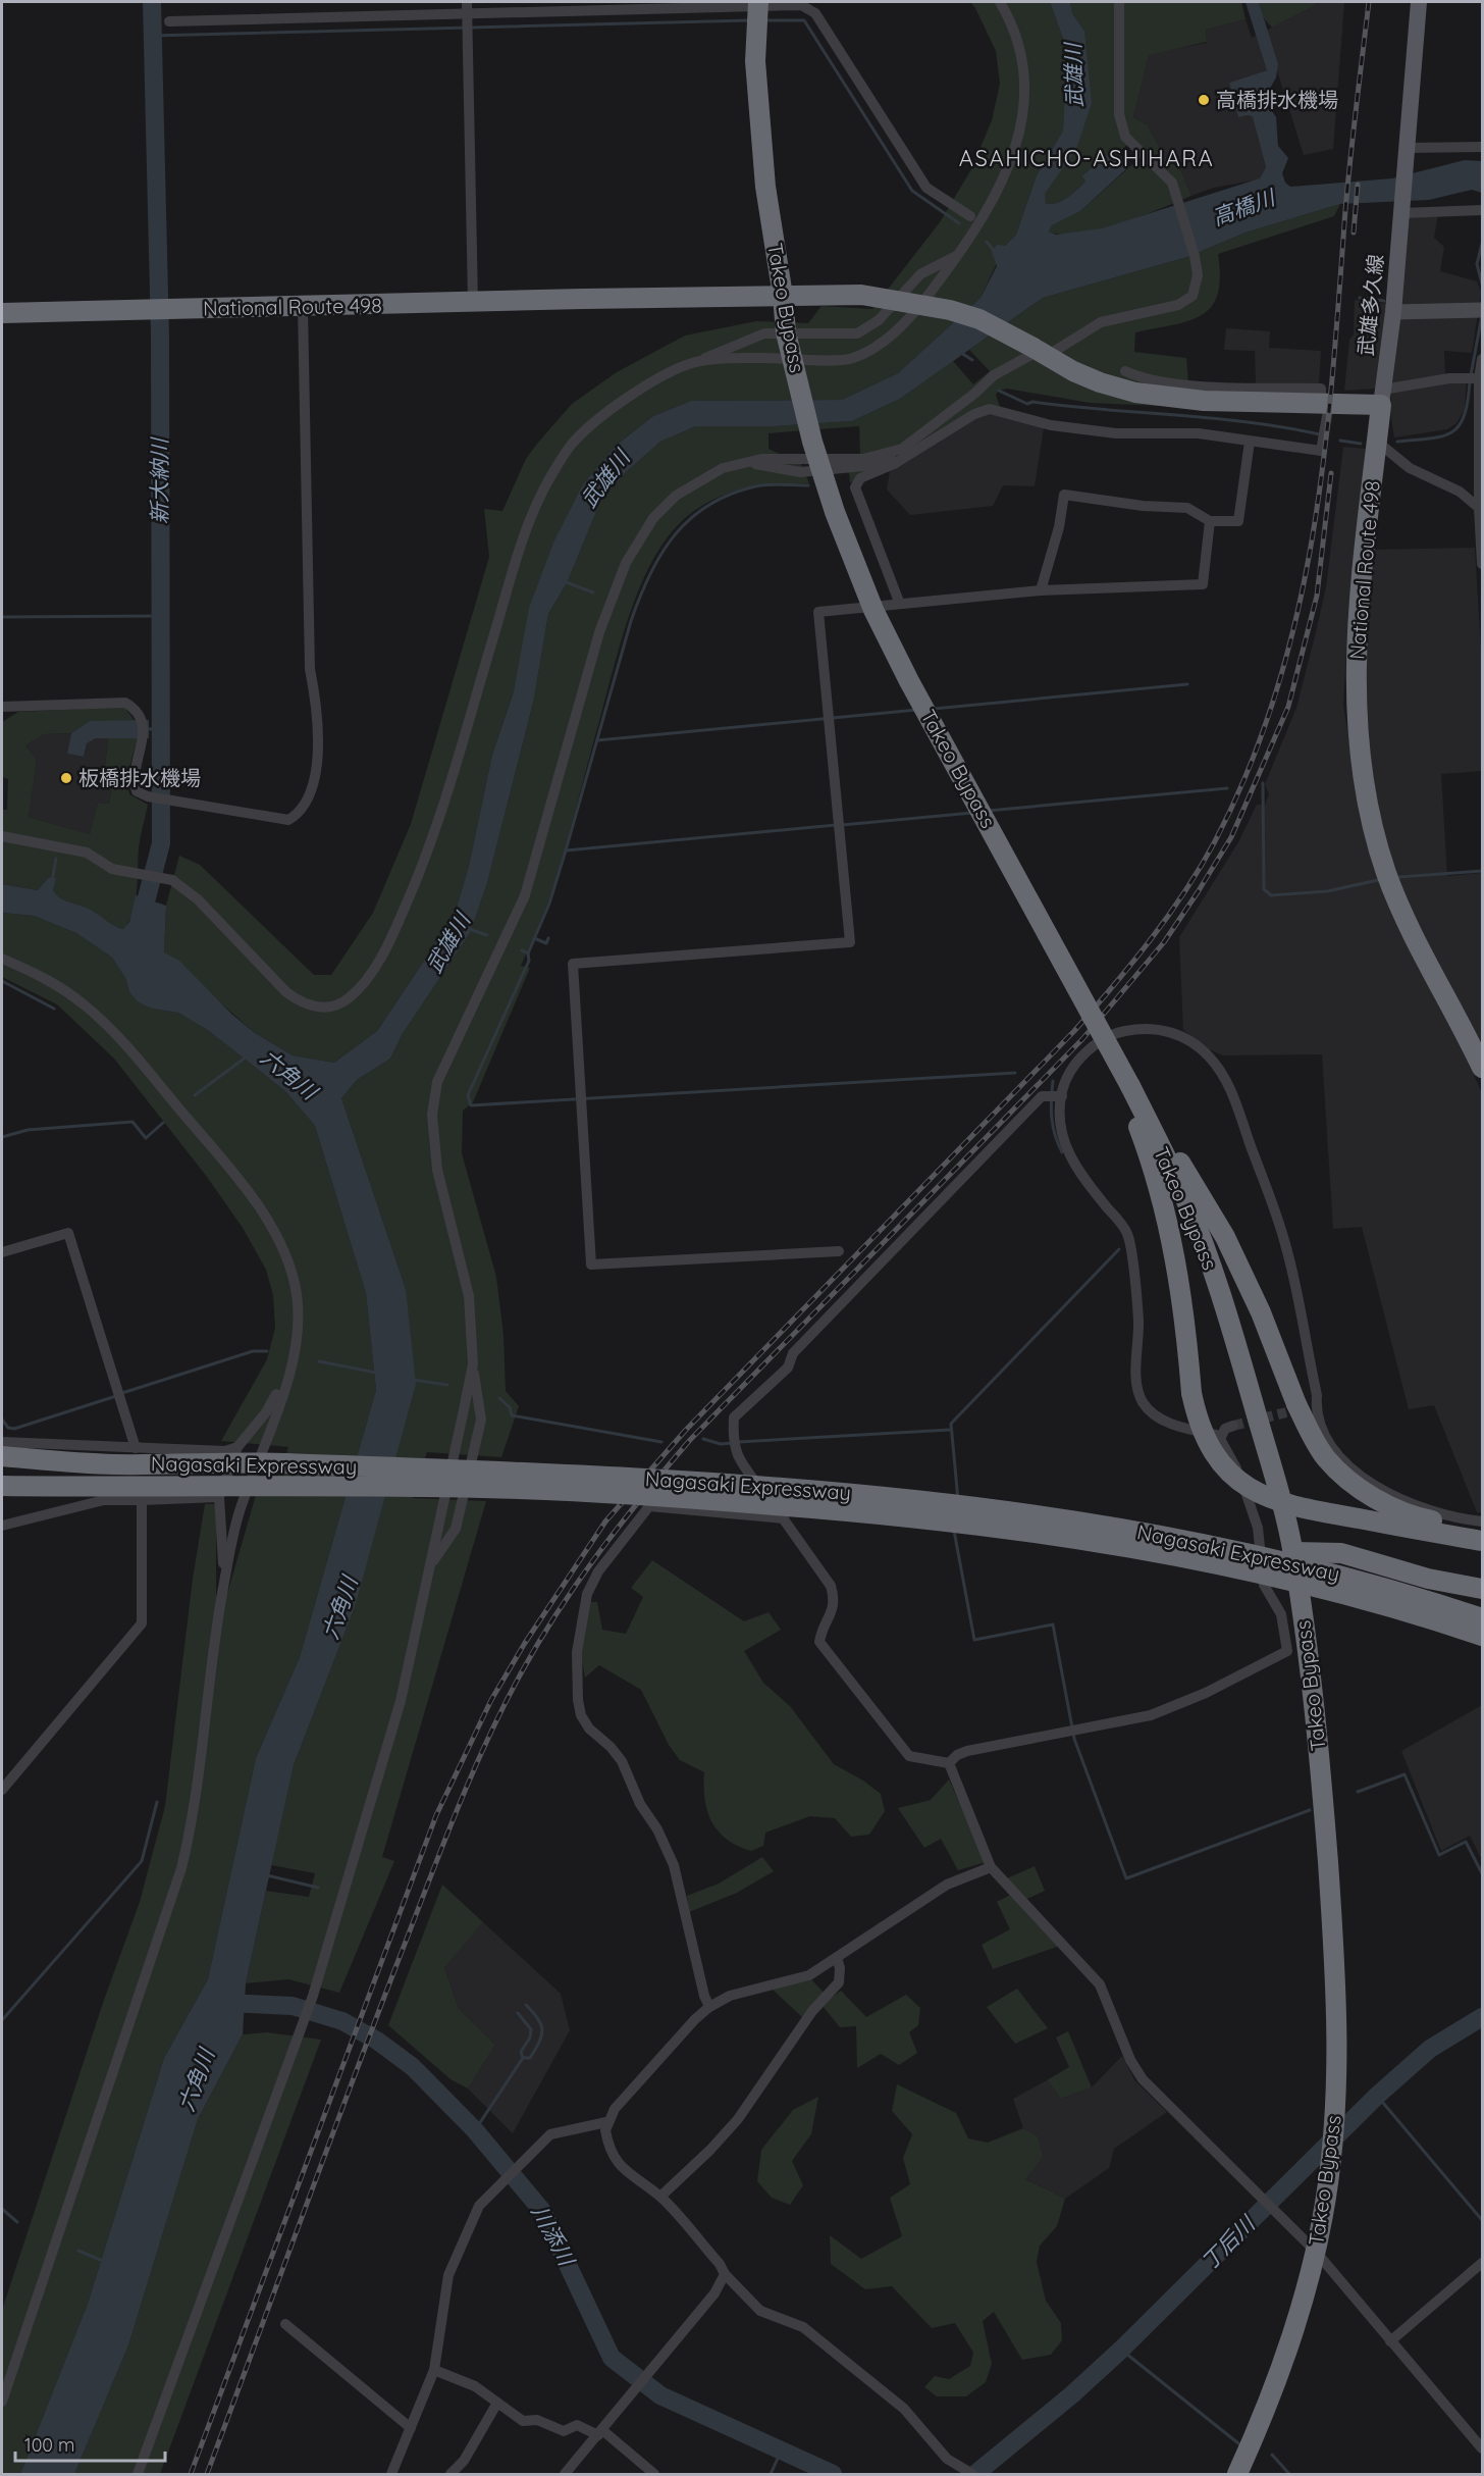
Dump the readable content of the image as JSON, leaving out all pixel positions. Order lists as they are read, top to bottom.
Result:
{
  "streets": {
    "highway": ["National Route 498", "Takeo Bypass", "Nagasaki Expressway"],
    "main road": ["武雄多久線"]
  },
  "crossings": [
    ["武雄多久線", "National Route 498"],
    ["National Route 498", "Takeo Bypass"]
  ],
  "districts": ["ASAHICHO-ASHIHARA"],
  "water": [
    "武雄川",
    "高橋川",
    "新大納川",
    "六角川",
    "川添川",
    "丁后川"
  ],
  "places": ["高橋排水機場", "板橋排水機場"],
  "scale_bar": "100 m"
}
